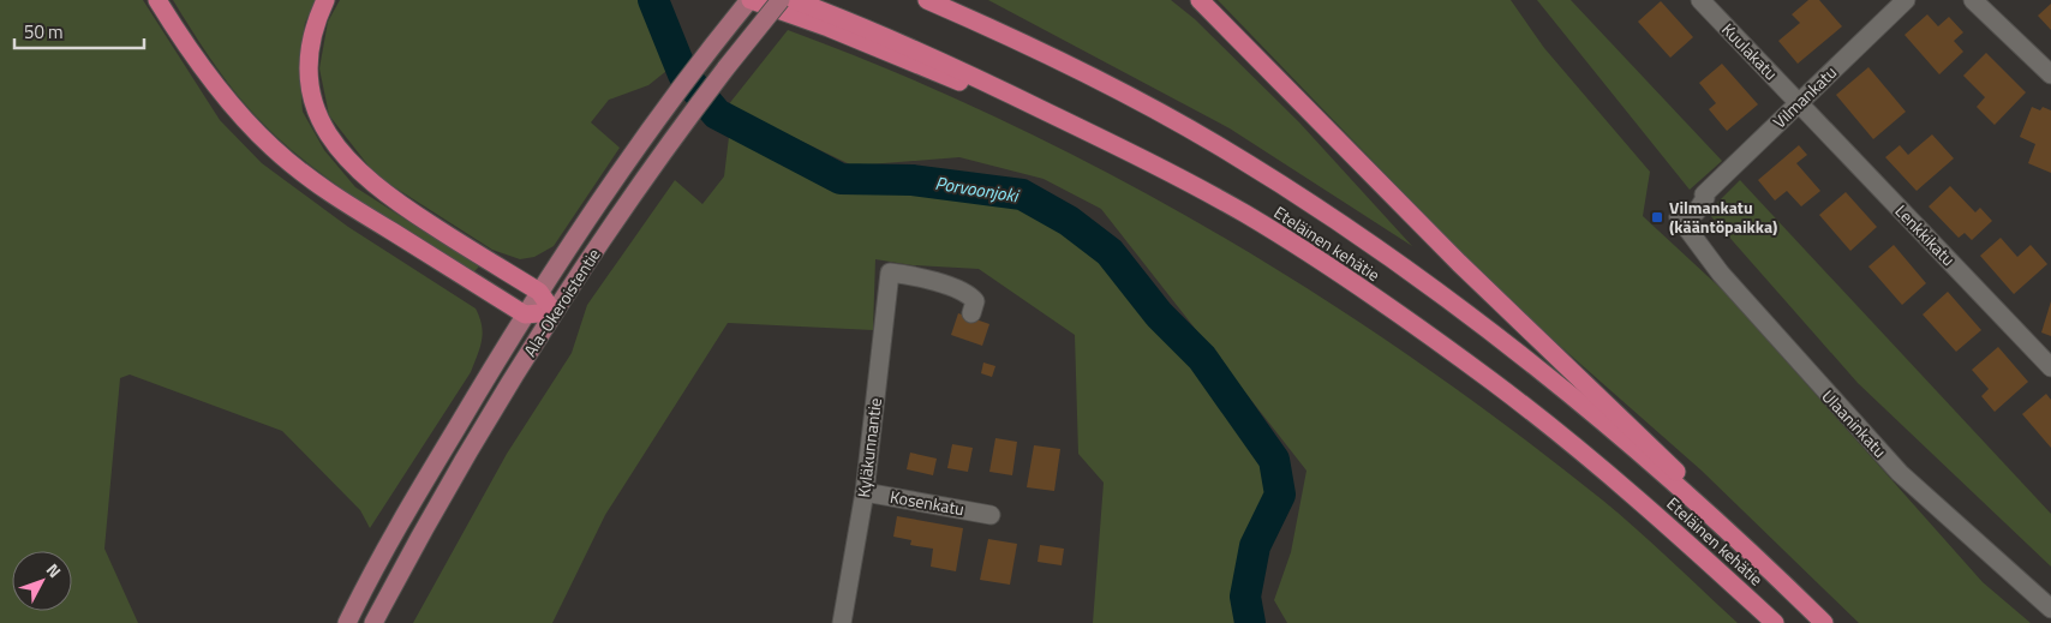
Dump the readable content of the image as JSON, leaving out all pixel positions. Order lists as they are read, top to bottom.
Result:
{
  "streets": {
    "highway": ["Eteläinen kehätie"],
    "main road": ["Ala-Okeroistentie"],
    "street": [
      "Kuulakatu",
      "Vilmankatu",
      "Lenkkikatu",
      "Ulaaninkatu",
      "Kyläkunnantie",
      "Kosenkatu"
    ]
  },
  "crossings": [
    ["Kuulakatu", "Vilmankatu"],
    ["Kuulakatu", "Lenkkikatu"],
    ["Vilmankatu", "Lenkkikatu"],
    ["Vilmankatu", "Ulaaninkatu"],
    ["Kyläkunnantie", "Kosenkatu"]
  ],
  "water": ["Porvoonjoki"],
  "places": {
    "transit": ["Vilmankatu (kääntöpaikka)"]
  },
  "scale_bar": "50 m",
  "north": "top right"
}
